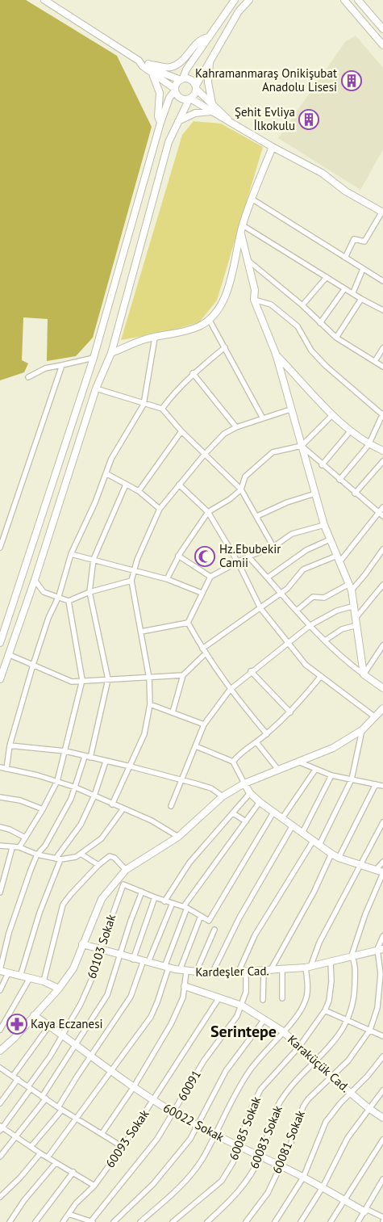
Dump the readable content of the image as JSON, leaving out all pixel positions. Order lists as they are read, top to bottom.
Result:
{
  "streets": {
    "street": [
      "60103 Sokak",
      "Kardeşler Cad.",
      "Karaküçük Cad.",
      "60091",
      "60022 Sokak",
      "60085 Sokak",
      "60083 Sokak",
      "60093 Sokak",
      "60081 Sokak"
    ]
  },
  "crossings": [
    ["60103 Sokak", "Kardeşler Cad."],
    ["60103 Sokak", "60022 Sokak"],
    ["Kardeşler Cad.", "60091"],
    ["Kardeşler Cad.", "60085 Sokak"],
    ["Kardeşler Cad.", "60083 Sokak"],
    ["Kardeşler Cad.", "60081 Sokak"],
    ["Karaküçük Cad.", "60091"],
    ["Karaküçük Cad.", "60085 Sokak"],
    ["Karaküçük Cad.", "60083 Sokak"],
    ["Karaküçük Cad.", "60093 Sokak"],
    ["Karaküçük Cad.", "60081 Sokak"],
    ["60091", "60022 Sokak"],
    ["60022 Sokak", "60085 Sokak"],
    ["60022 Sokak", "60083 Sokak"],
    ["60022 Sokak", "60093 Sokak"],
    ["60022 Sokak", "60081 Sokak"]
  ],
  "districts": ["Serintepe"],
  "places": {
    "building": ["Kahramanmaraş Onikişubat Anadolu Lisesi", "Şehit Evliya İlkokulu"],
    "mosque": ["Hz.Ebubekir Camii"],
    "pharmacy": ["Kaya Eczanesi"]
  }
}
